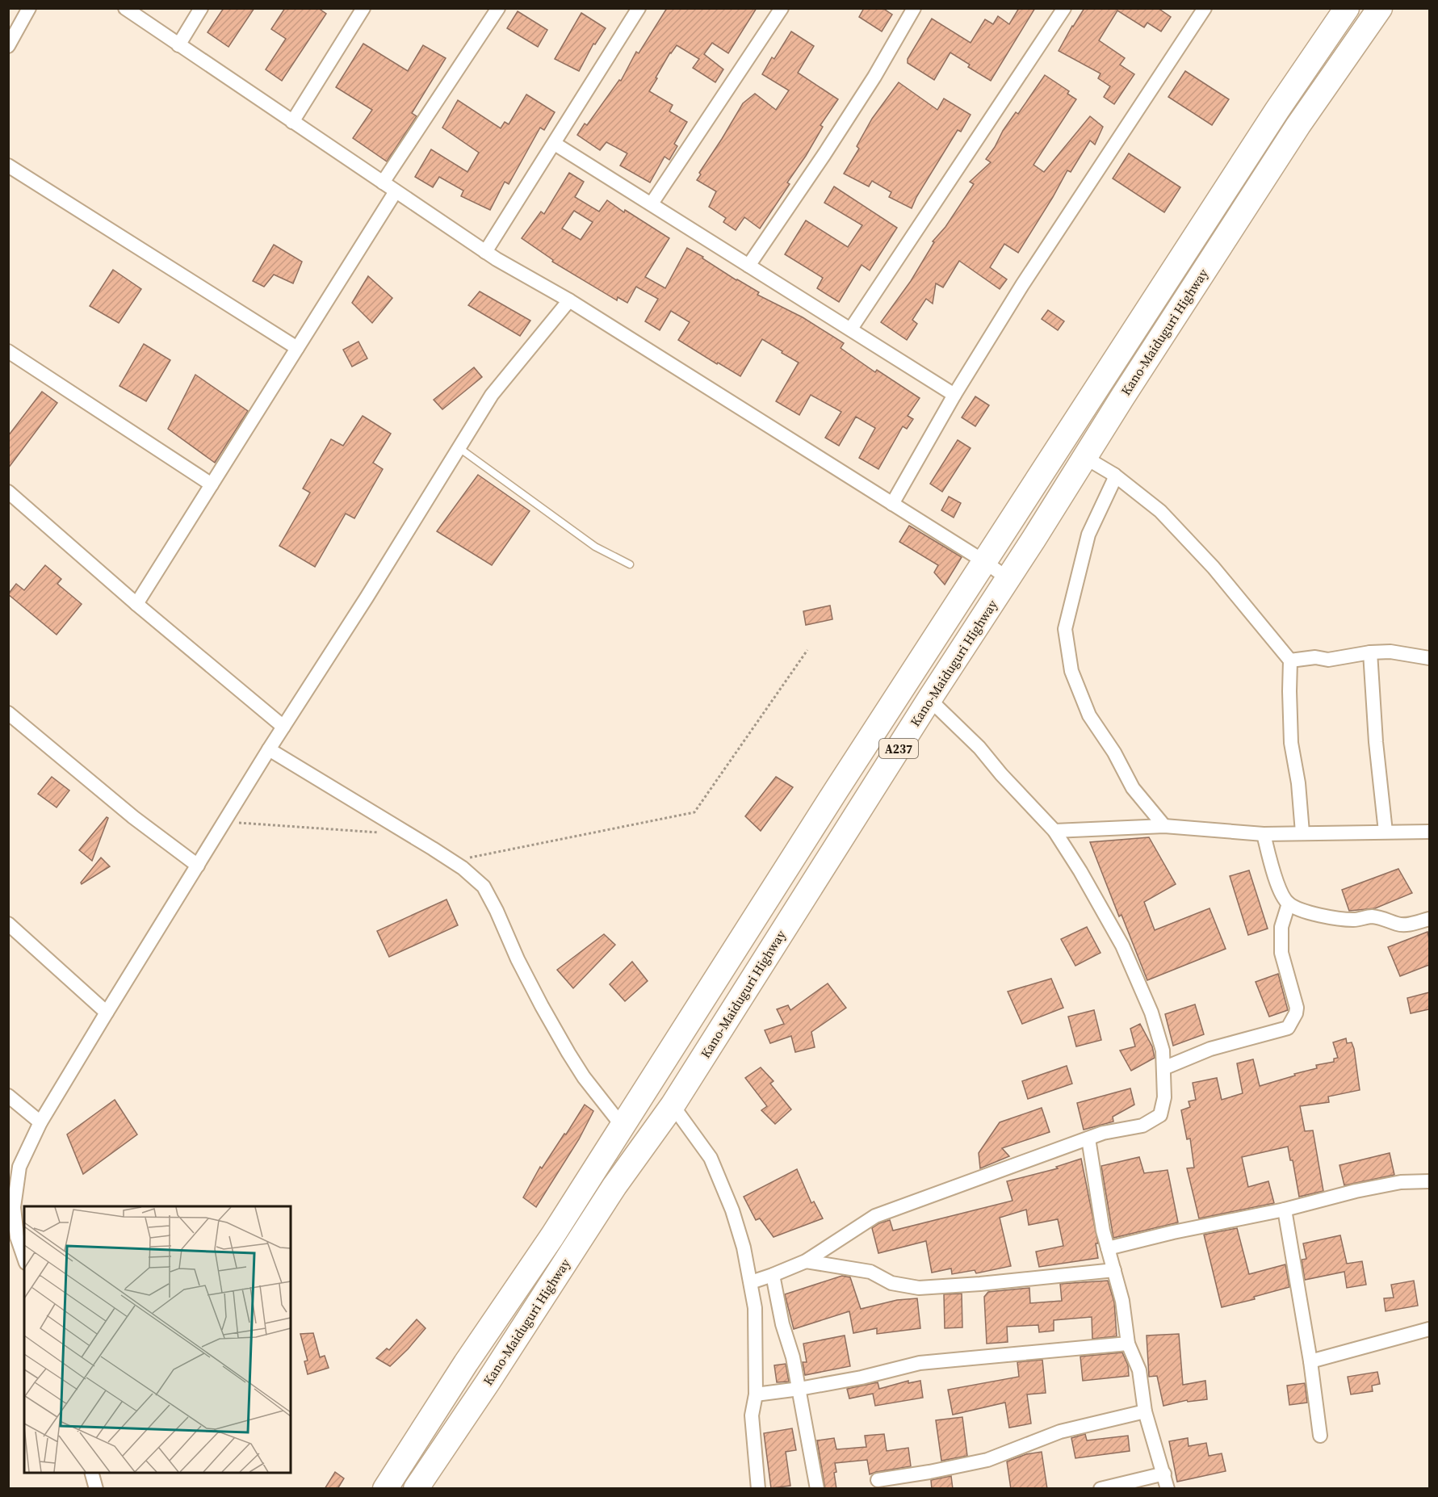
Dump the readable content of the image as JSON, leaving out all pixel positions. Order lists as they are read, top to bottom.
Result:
{
  "streets": {
    "highway": ["Kano-Maiduguri Highway", "A237"]
  }
}
